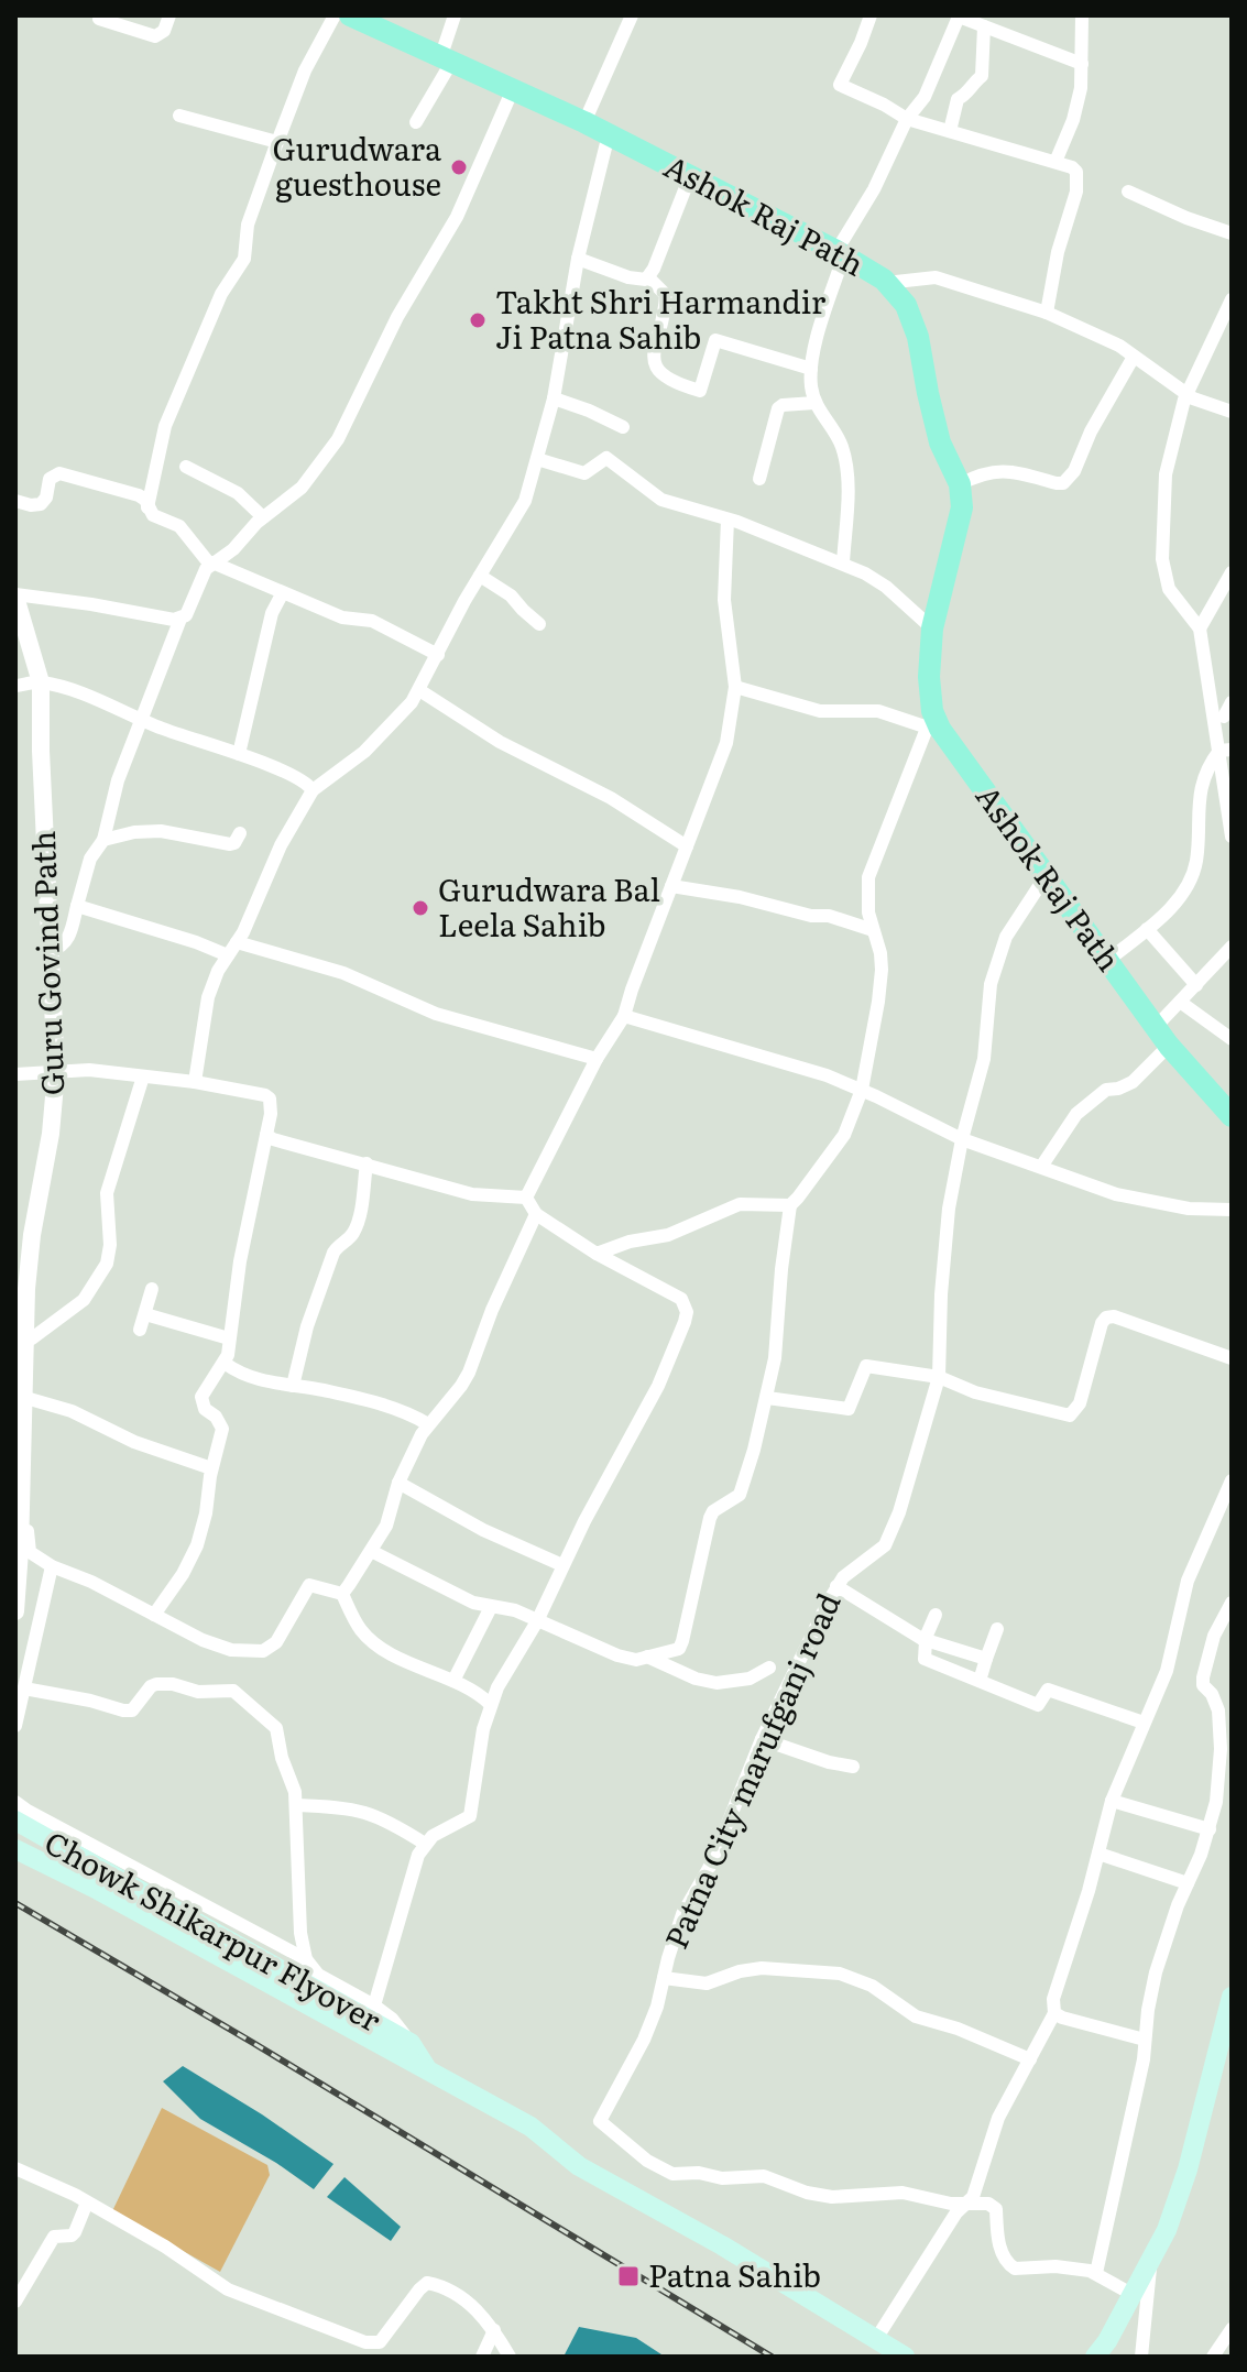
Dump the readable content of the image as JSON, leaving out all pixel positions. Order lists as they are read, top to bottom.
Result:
{
  "streets": {
    "main road": ["Ashok Raj Path", "Chowk Shikarpur Flyover"],
    "street": ["Guru Govind Path", "Patna City marufganj road"]
  },
  "crossings": [
    ["Ashok Raj Path", "Patna City marufganj road"]
  ],
  "places": {
    "other": ["Gurudwara guesthouse", "Takht Shri Harmandir Ji Patna Sahib", "Gurudwara Bal Leela Sahib"],
    "transit": ["Patna Sahib"]
  }
}
